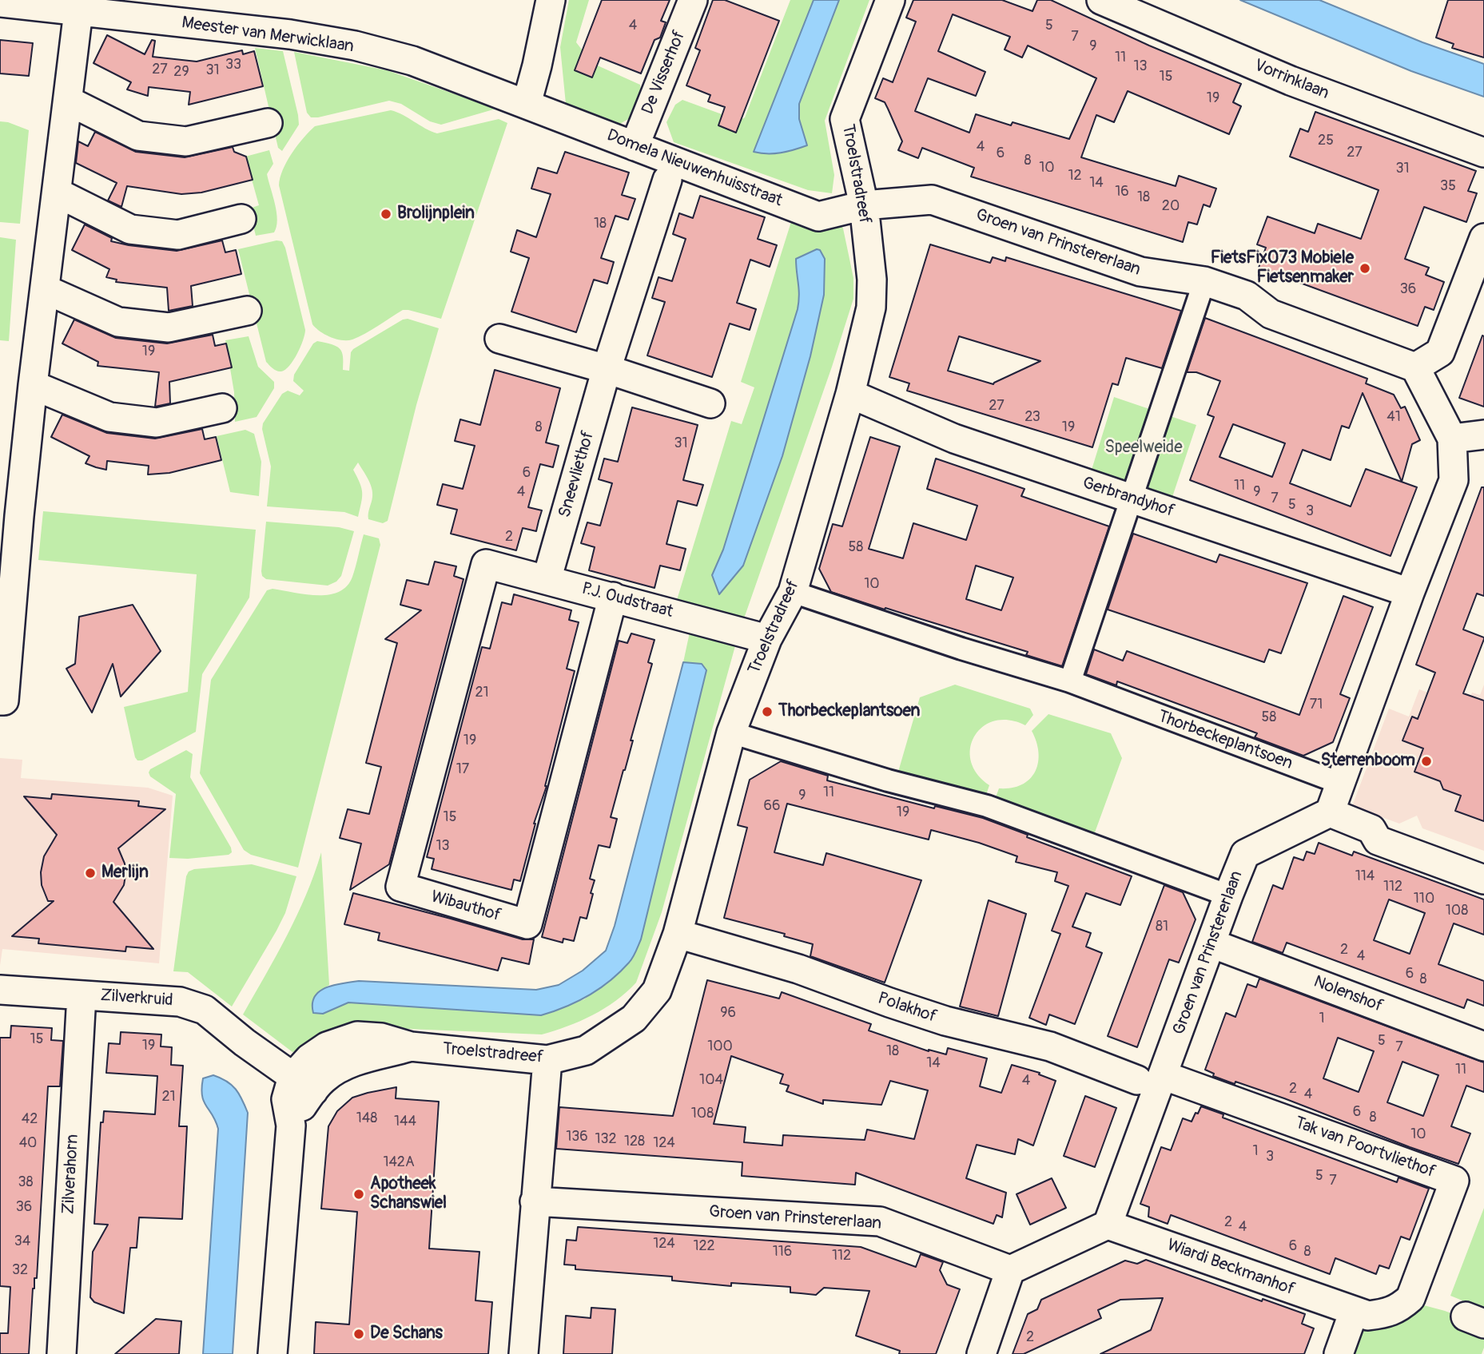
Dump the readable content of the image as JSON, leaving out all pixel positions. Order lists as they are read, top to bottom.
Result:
{
  "streets": {
    "street": [
      "Meester van Merwicklaan",
      "De Visserhof",
      "Vorrinklaan",
      "Domela Nieuwenhuisstraat",
      "Troelstradreef",
      "Groen van Prinstererlaan",
      "Sneevliethof",
      "Gerbrandyhof",
      "P.J. Oudstraat",
      "Thorbeckeplantsoen",
      "Wibauthof",
      "Nolenshof",
      "Zilverkruid",
      "Polakhof",
      "Tak van Poortvliethof",
      "Zilverahorn",
      "Wiardi Beckmanhof"
    ]
  },
  "crossings": [
    ["Meester van Merwicklaan", "Domela Nieuwenhuisstraat"],
    ["De Visserhof", "Domela Nieuwenhuisstraat"],
    ["Domela Nieuwenhuisstraat", "Troelstradreef"],
    ["Domela Nieuwenhuisstraat", "Groen van Prinstererlaan"],
    ["Troelstradreef", "Groen van Prinstererlaan"],
    ["Troelstradreef", "Gerbrandyhof"],
    ["Troelstradreef", "P.J. Oudstraat"],
    ["Troelstradreef", "Thorbeckeplantsoen"],
    ["Troelstradreef", "Zilverkruid"],
    ["Troelstradreef", "Polakhof"],
    ["Groen van Prinstererlaan", "Nolenshof"],
    ["Groen van Prinstererlaan", "Polakhof"],
    ["Groen van Prinstererlaan", "Tak van Poortvliethof"],
    ["Groen van Prinstererlaan", "Wiardi Beckmanhof"],
    ["Sneevliethof", "P.J. Oudstraat"],
    ["P.J. Oudstraat", "Wibauthof"],
    ["Zilverkruid", "Zilverahorn"],
    ["Polakhof", "Tak van Poortvliethof"],
    ["Tak van Poortvliethof", "Wiardi Beckmanhof"]
  ],
  "parks": ["Speelweide"],
  "places": [
    "Brolijnplein",
    "FietsFix073 Mobiele Fietsenmaker",
    "Thorbeckeplantsoen",
    "Sterrenboom",
    "Merlijn",
    "Apotheek Schanswiel",
    "De Schans"
  ],
  "house_numbers": [
    "4",
    "5",
    "7",
    "9",
    "11",
    "33",
    "13",
    "27",
    "31",
    "29",
    "15",
    "19",
    "25",
    "4",
    "27",
    "6",
    "8",
    "10",
    "31",
    "12",
    "14",
    "35",
    "16",
    "18",
    "20",
    "18",
    "36",
    "19",
    "27",
    "23",
    "41",
    "8",
    "19",
    "31",
    "6",
    "11",
    "4",
    "9",
    "7",
    "5",
    "3",
    "2",
    "58",
    "10",
    "21",
    "71",
    "58",
    "19",
    "17",
    "11",
    "9",
    "66",
    "19",
    "15",
    "13",
    "114",
    "112",
    "110",
    "108",
    "81",
    "2",
    "4",
    "6",
    "8",
    "96",
    "1",
    "15",
    "5",
    "19",
    "100",
    "7",
    "18",
    "14",
    "11",
    "104",
    "4",
    "2",
    "4",
    "21",
    "6",
    "108",
    "8",
    "148",
    "42",
    "144",
    "10",
    "136",
    "132",
    "128",
    "40",
    "124",
    "1",
    "3",
    "142A",
    "5",
    "7",
    "38",
    "36",
    "2",
    "4",
    "34",
    "124",
    "122",
    "6",
    "116",
    "8",
    "112",
    "32",
    "2"
  ]
}
